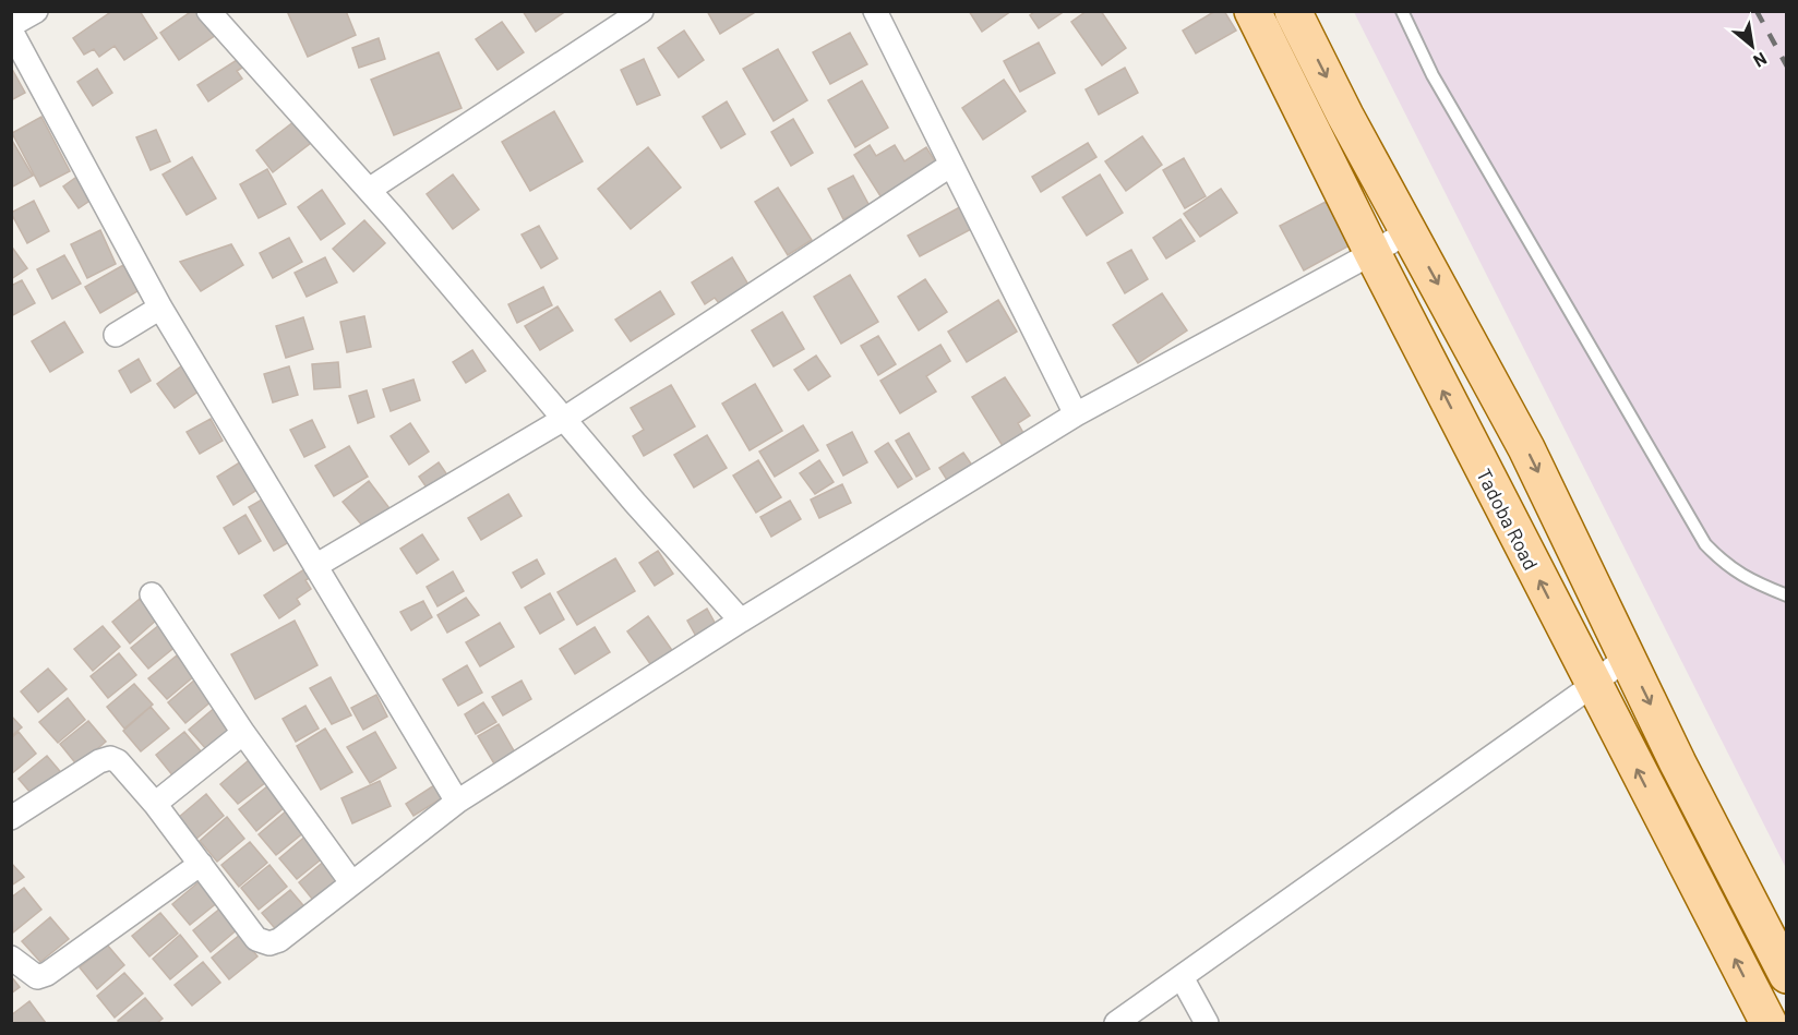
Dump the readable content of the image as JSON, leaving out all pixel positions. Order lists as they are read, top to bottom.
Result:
{
  "streets": {
    "main road": ["Tadoba Road"]
  },
  "north": "bottom right"
}
